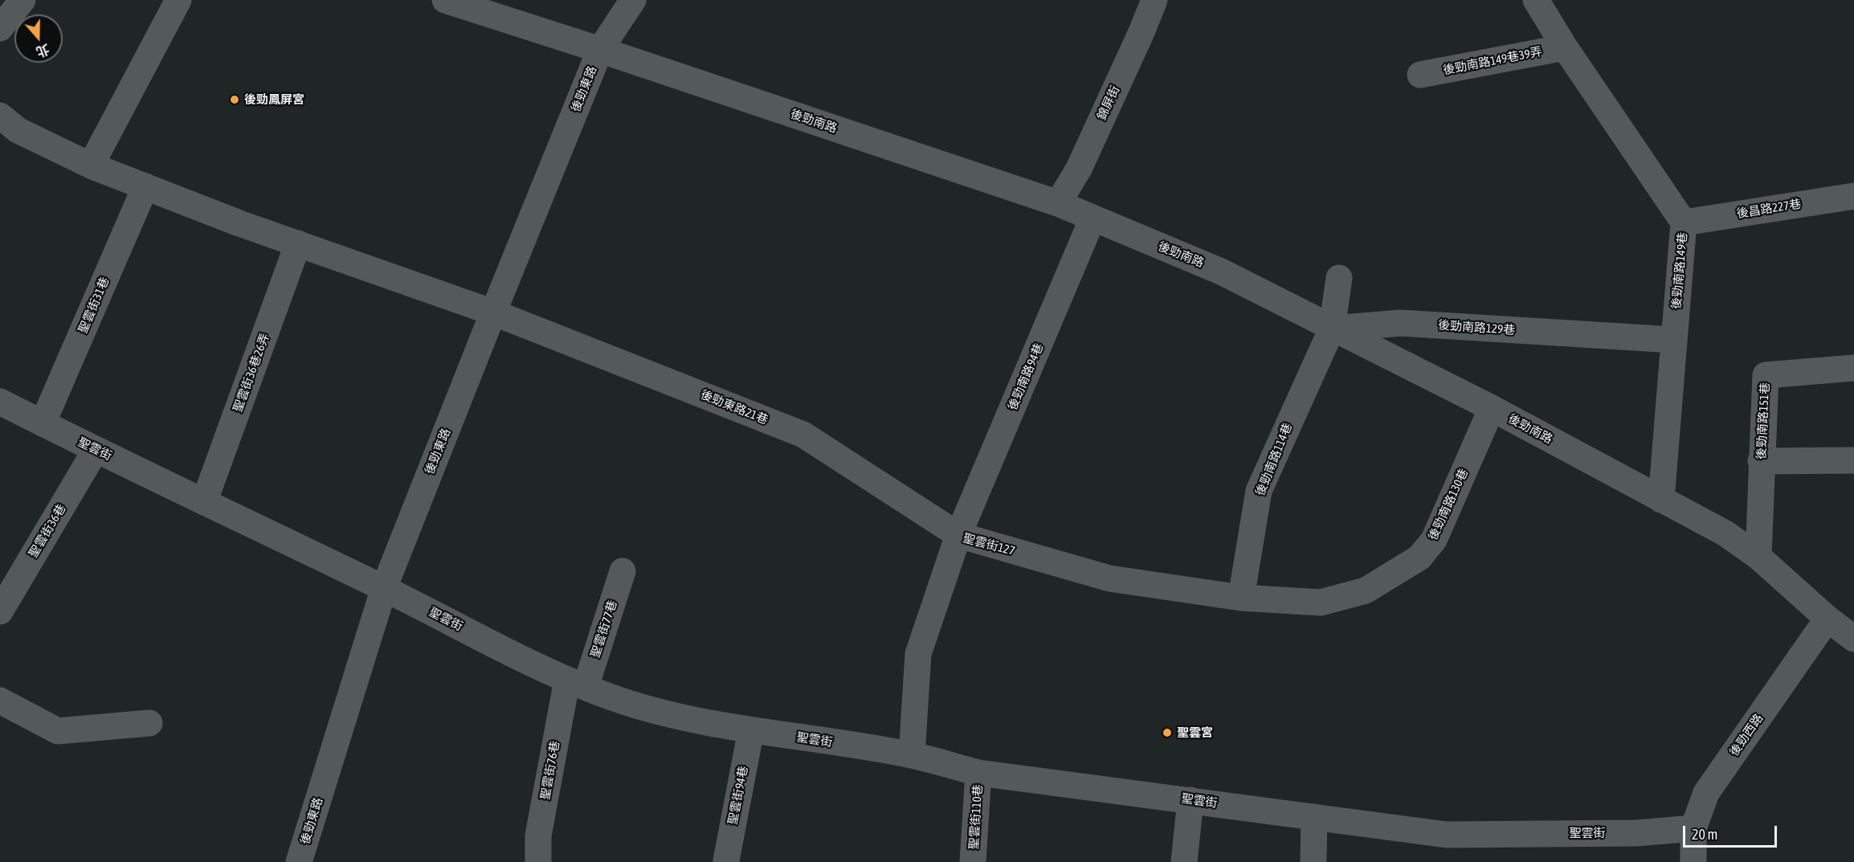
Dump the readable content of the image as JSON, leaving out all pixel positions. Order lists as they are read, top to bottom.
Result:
{
  "streets": {
    "street": [
      "後勁南路149巷39弄",
      "後勁東路",
      "錦屏街",
      "後勁南路",
      "後昌路227巷",
      "後勁南路149巷",
      "聖雲街31巷",
      "後勁南路129巷",
      "聖雲街36巷26弄",
      "後勁南路94巷",
      "後勁東路21巷",
      "後勁南路151巷",
      "聖雲街",
      "後勁南路114巷",
      "後勁南路130巷",
      "聖雲街36巷",
      "聖雲街127",
      "聖雲街77巷",
      "後勁西路",
      "聖雲街76巷",
      "聖雲街94巷",
      "聖雲街110巷"
    ]
  },
  "crossings": [
    ["後勁南路149巷39弄", "後勁南路149巷"],
    ["後勁東路", "後勁南路"],
    ["後勁東路", "後勁東路21巷"],
    ["後勁東路", "聖雲街"],
    ["錦屏街", "後勁南路"],
    ["後勁南路", "後勁南路149巷"],
    ["後勁南路", "後勁南路129巷"],
    ["後勁南路", "後勁南路94巷"],
    ["後勁南路", "後勁南路151巷"],
    ["後勁南路", "後勁南路114巷"],
    ["後勁南路", "後勁南路130巷"],
    ["後勁南路", "後勁西路"],
    ["後昌路227巷", "後勁南路149巷"],
    ["後勁南路149巷", "後勁南路129巷"],
    ["聖雲街31巷", "後勁東路21巷"],
    ["聖雲街31巷", "聖雲街"],
    ["後勁南路129巷", "後勁南路114巷"],
    ["聖雲街36巷26弄", "後勁東路21巷"],
    ["聖雲街36巷26弄", "聖雲街"],
    ["後勁南路94巷", "後勁東路21巷"],
    ["後勁南路94巷", "聖雲街127"],
    ["後勁東路21巷", "聖雲街127"],
    ["聖雲街", "聖雲街36巷"],
    ["聖雲街", "聖雲街127"],
    ["聖雲街", "聖雲街77巷"],
    ["聖雲街", "後勁西路"],
    ["聖雲街", "聖雲街76巷"],
    ["聖雲街", "聖雲街94巷"],
    ["聖雲街", "聖雲街110巷"],
    ["後勁南路114巷", "後勁南路130巷"],
    ["後勁南路114巷", "聖雲街127"],
    ["後勁南路130巷", "聖雲街127"],
    ["聖雲街77巷", "聖雲街76巷"]
  ],
  "places": ["後勁鳳屏宮", "聖雲宮"],
  "scale_bar": "20 m",
  "north": "bottom"
}
